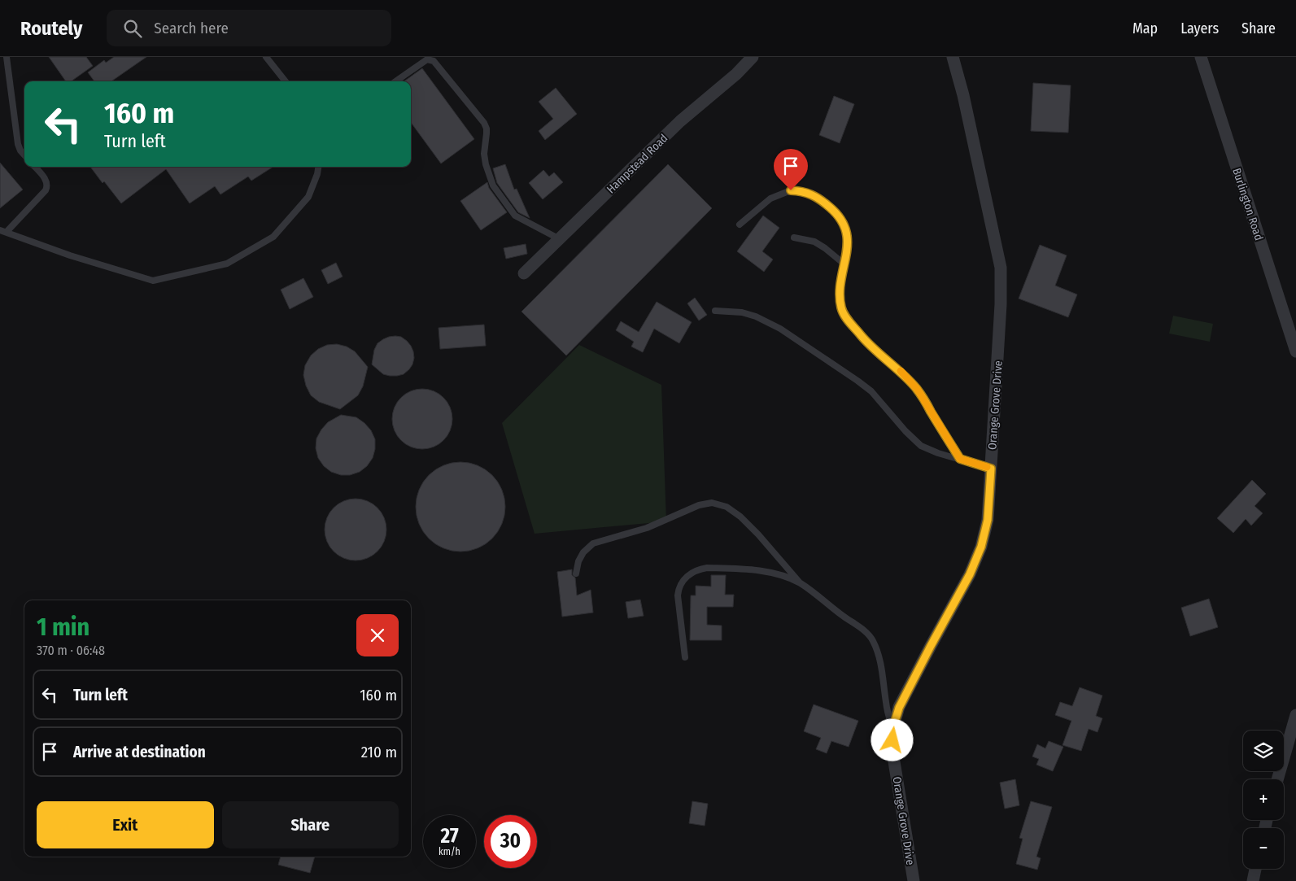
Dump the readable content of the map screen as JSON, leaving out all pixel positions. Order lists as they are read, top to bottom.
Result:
{
  "streets": {
    "street": ["Hampstead Road", "Burlington Road", "Orange Grove Drive"]
  },
  "page": {
    "header": "Routely",
    "search": "Search here",
    "nav": ["Map", "Layers", "Share"],
    "turn": ["160 m", "Turn left"],
    "heading": ["1 min", "370 m · 06:48"],
    "list": [
      {
        "name": "Turn left",
        "value": "160 m"
      },
      {
        "name": "Arrive at destination",
        "value": "210 m"
      }
    ],
    "map_buttons": ["+", "−"],
    "buttons": ["Exit", "Share"],
    "speed": "27 km/h",
    "limit": "30"
  }
}
